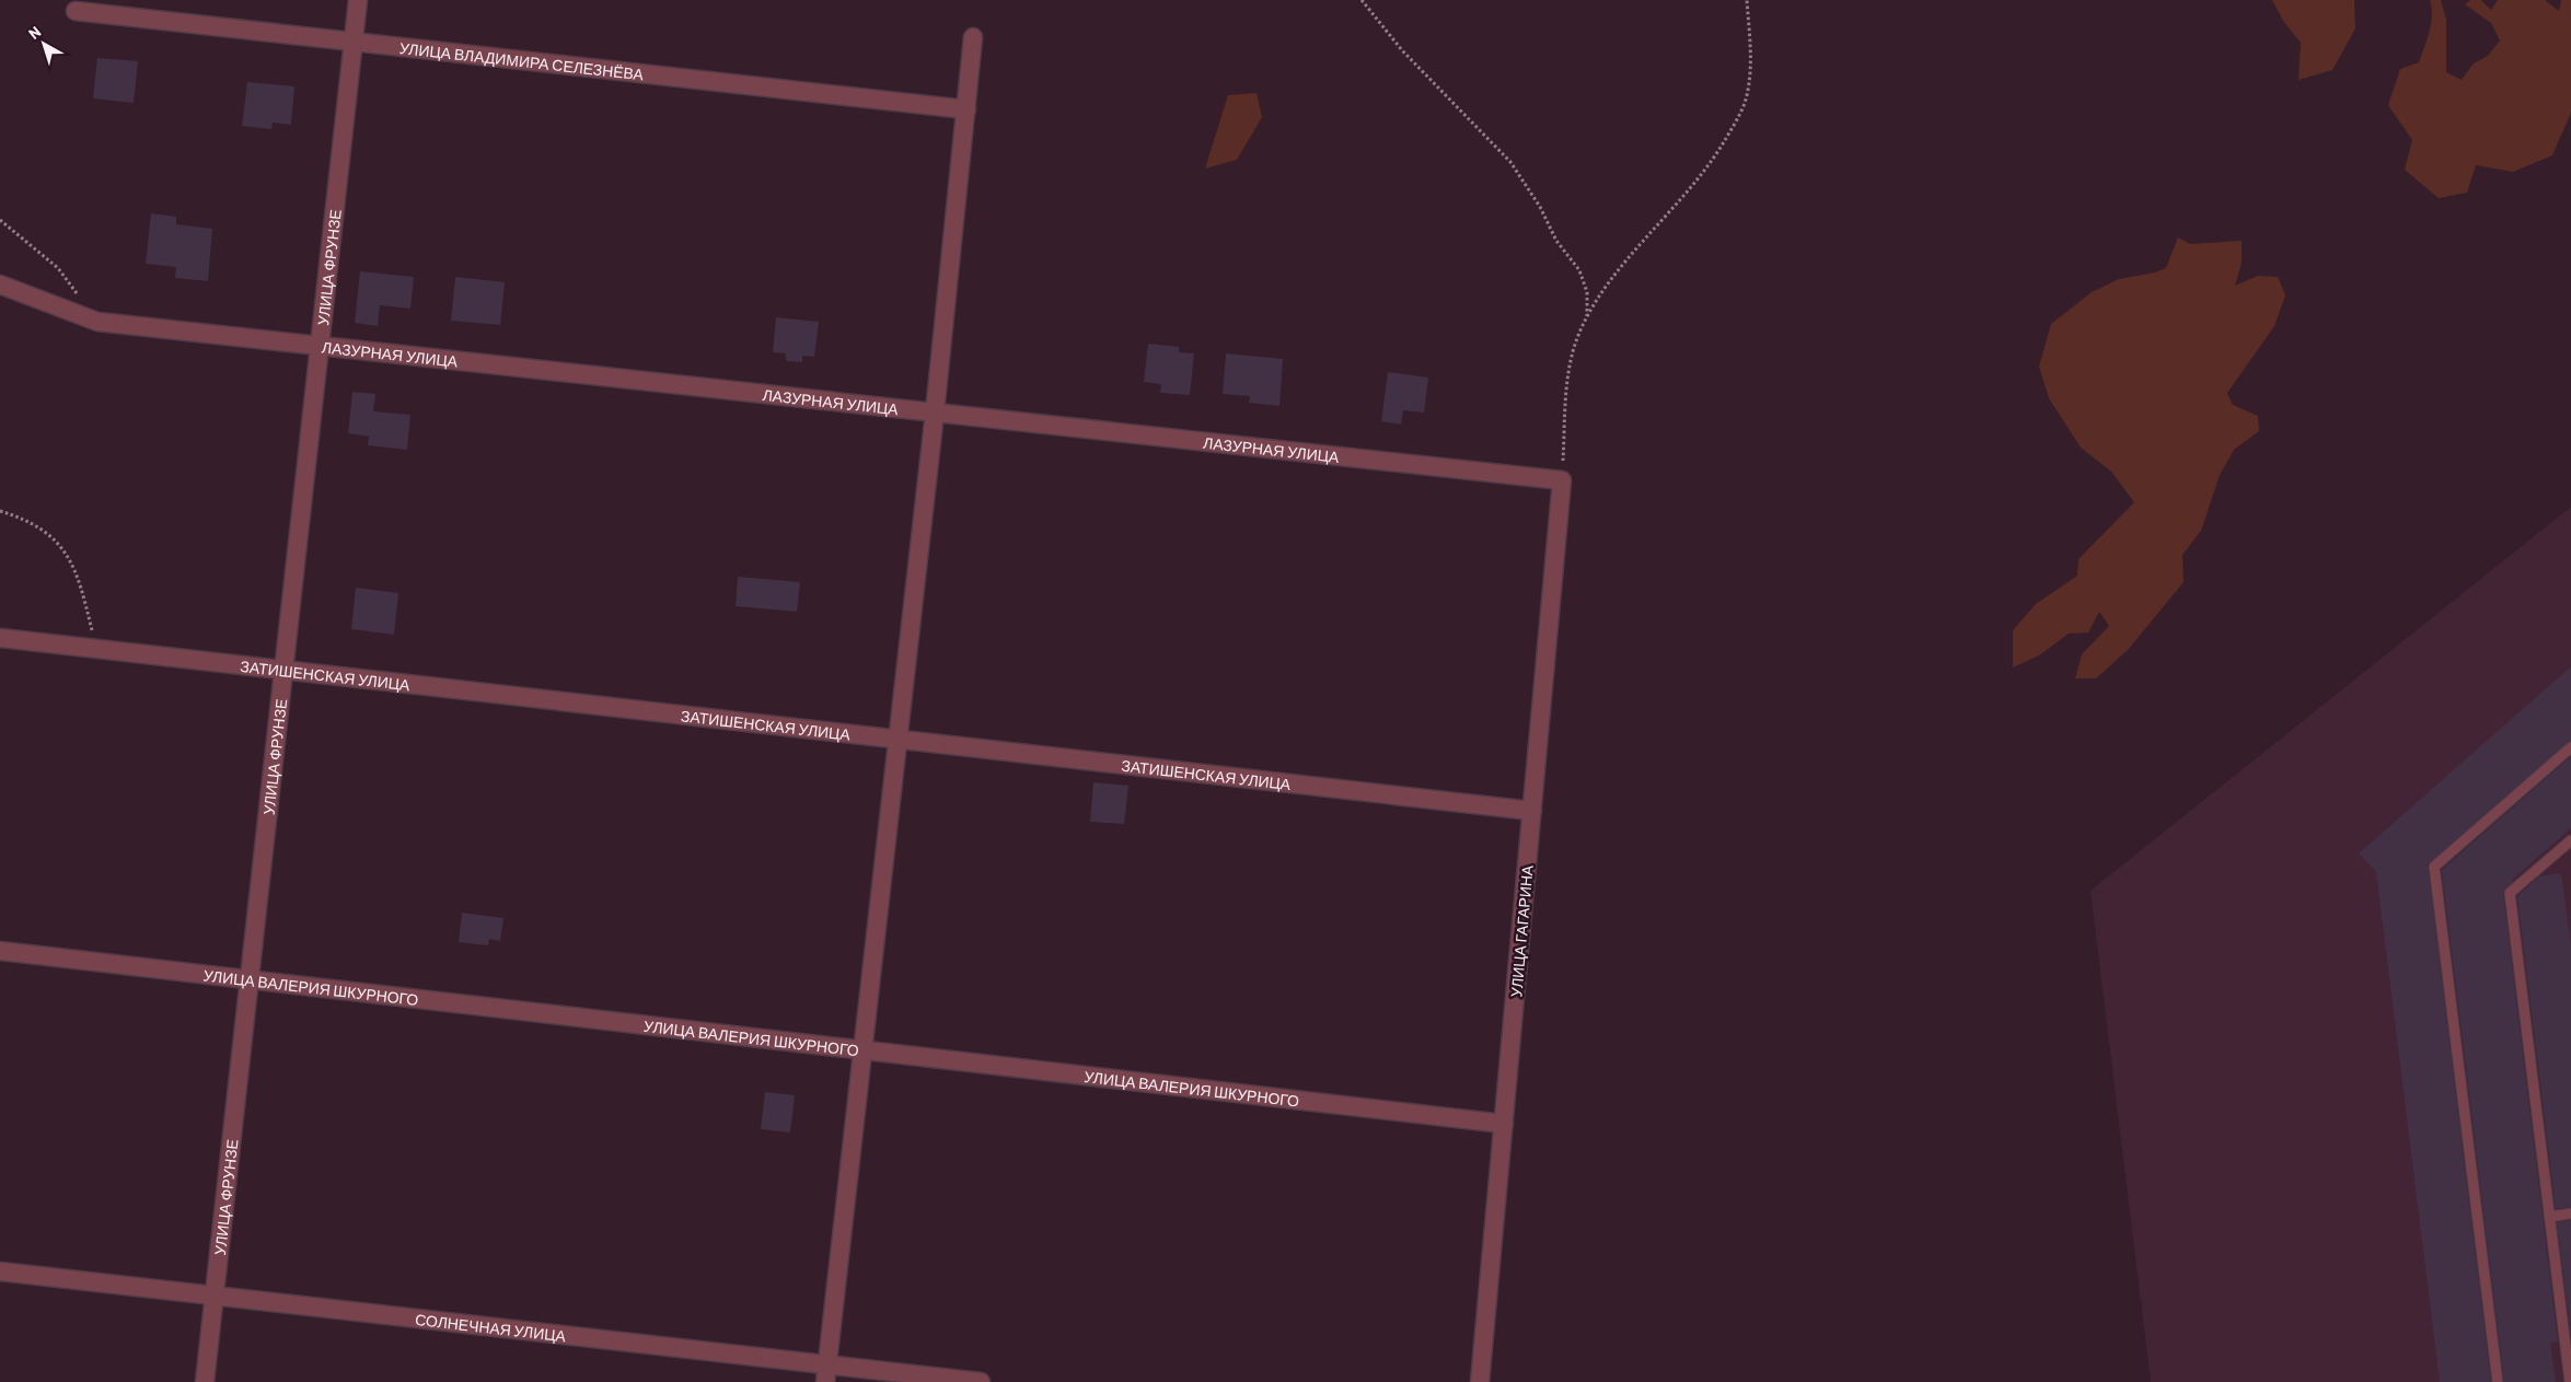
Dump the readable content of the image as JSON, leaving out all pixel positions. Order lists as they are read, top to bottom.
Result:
{
  "streets": {
    "street": [
      "УЛИЦА ВЛАДИМИРА СЕЛЕЗНЁВА",
      "УЛИЦА ФРУНЗЕ",
      "ЛАЗУРНАЯ УЛИЦА",
      "ЗАТИШЕНСКАЯ УЛИЦА",
      "УЛИЦА ГАГАРИНА",
      "УЛИЦА ВАЛЕРИЯ ШКУРНОГО",
      "СОЛНЕЧНАЯ УЛИЦА"
    ]
  },
  "crossings": [
    ["УЛИЦА ВЛАДИМИРА СЕЛЕЗНЁВА", "УЛИЦА ФРУНЗЕ"],
    ["УЛИЦА ФРУНЗЕ", "ЛАЗУРНАЯ УЛИЦА"],
    ["УЛИЦА ФРУНЗЕ", "ЗАТИШЕНСКАЯ УЛИЦА"],
    ["УЛИЦА ФРУНЗЕ", "УЛИЦА ВАЛЕРИЯ ШКУРНОГО"],
    ["УЛИЦА ФРУНЗЕ", "СОЛНЕЧНАЯ УЛИЦА"],
    ["ЛАЗУРНАЯ УЛИЦА", "УЛИЦА ГАГАРИНА"],
    ["ЗАТИШЕНСКАЯ УЛИЦА", "УЛИЦА ГАГАРИНА"],
    ["УЛИЦА ГАГАРИНА", "УЛИЦА ВАЛЕРИЯ ШКУРНОГО"]
  ],
  "north": "top left"
}
